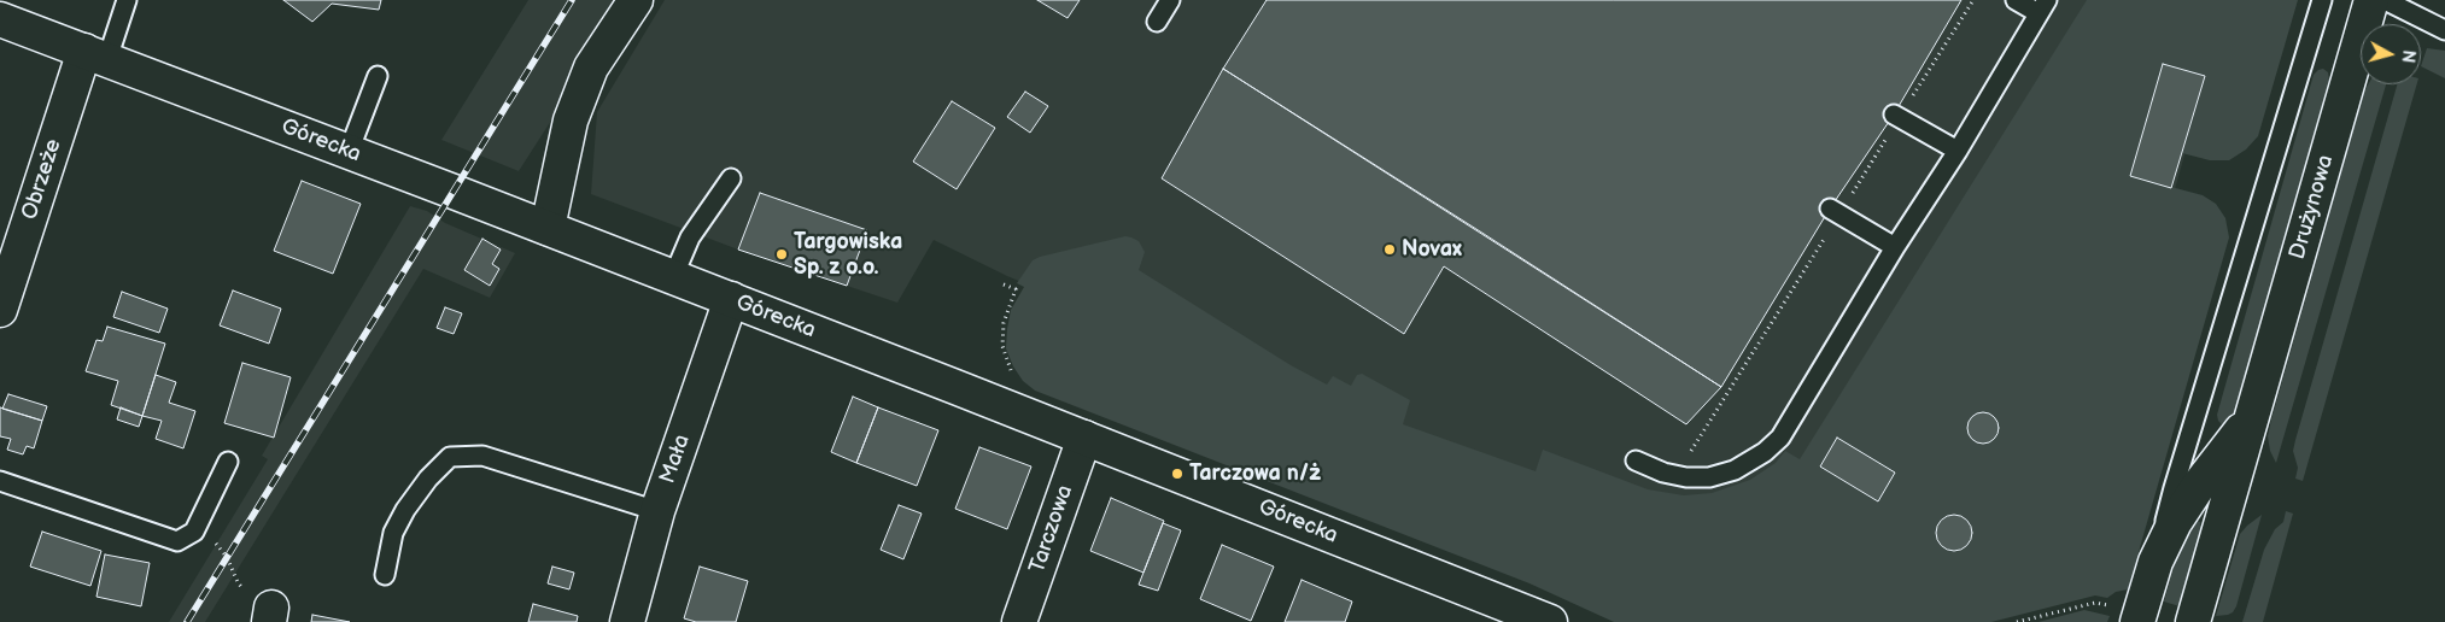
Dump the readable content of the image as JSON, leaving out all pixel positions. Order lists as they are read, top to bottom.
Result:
{
  "streets": {
    "street": [
      "Górecka",
      "Obrzeże",
      "Drużynowa",
      "Mała",
      "Tarczowa"
    ]
  },
  "crossings": [
    ["Górecka", "Obrzeże"],
    ["Górecka", "Mała"],
    ["Górecka", "Tarczowa"]
  ],
  "places": ["Novax", "Targowiska Sp. z o.o.", "Tarczowa n/ż"],
  "north": "right"
}
